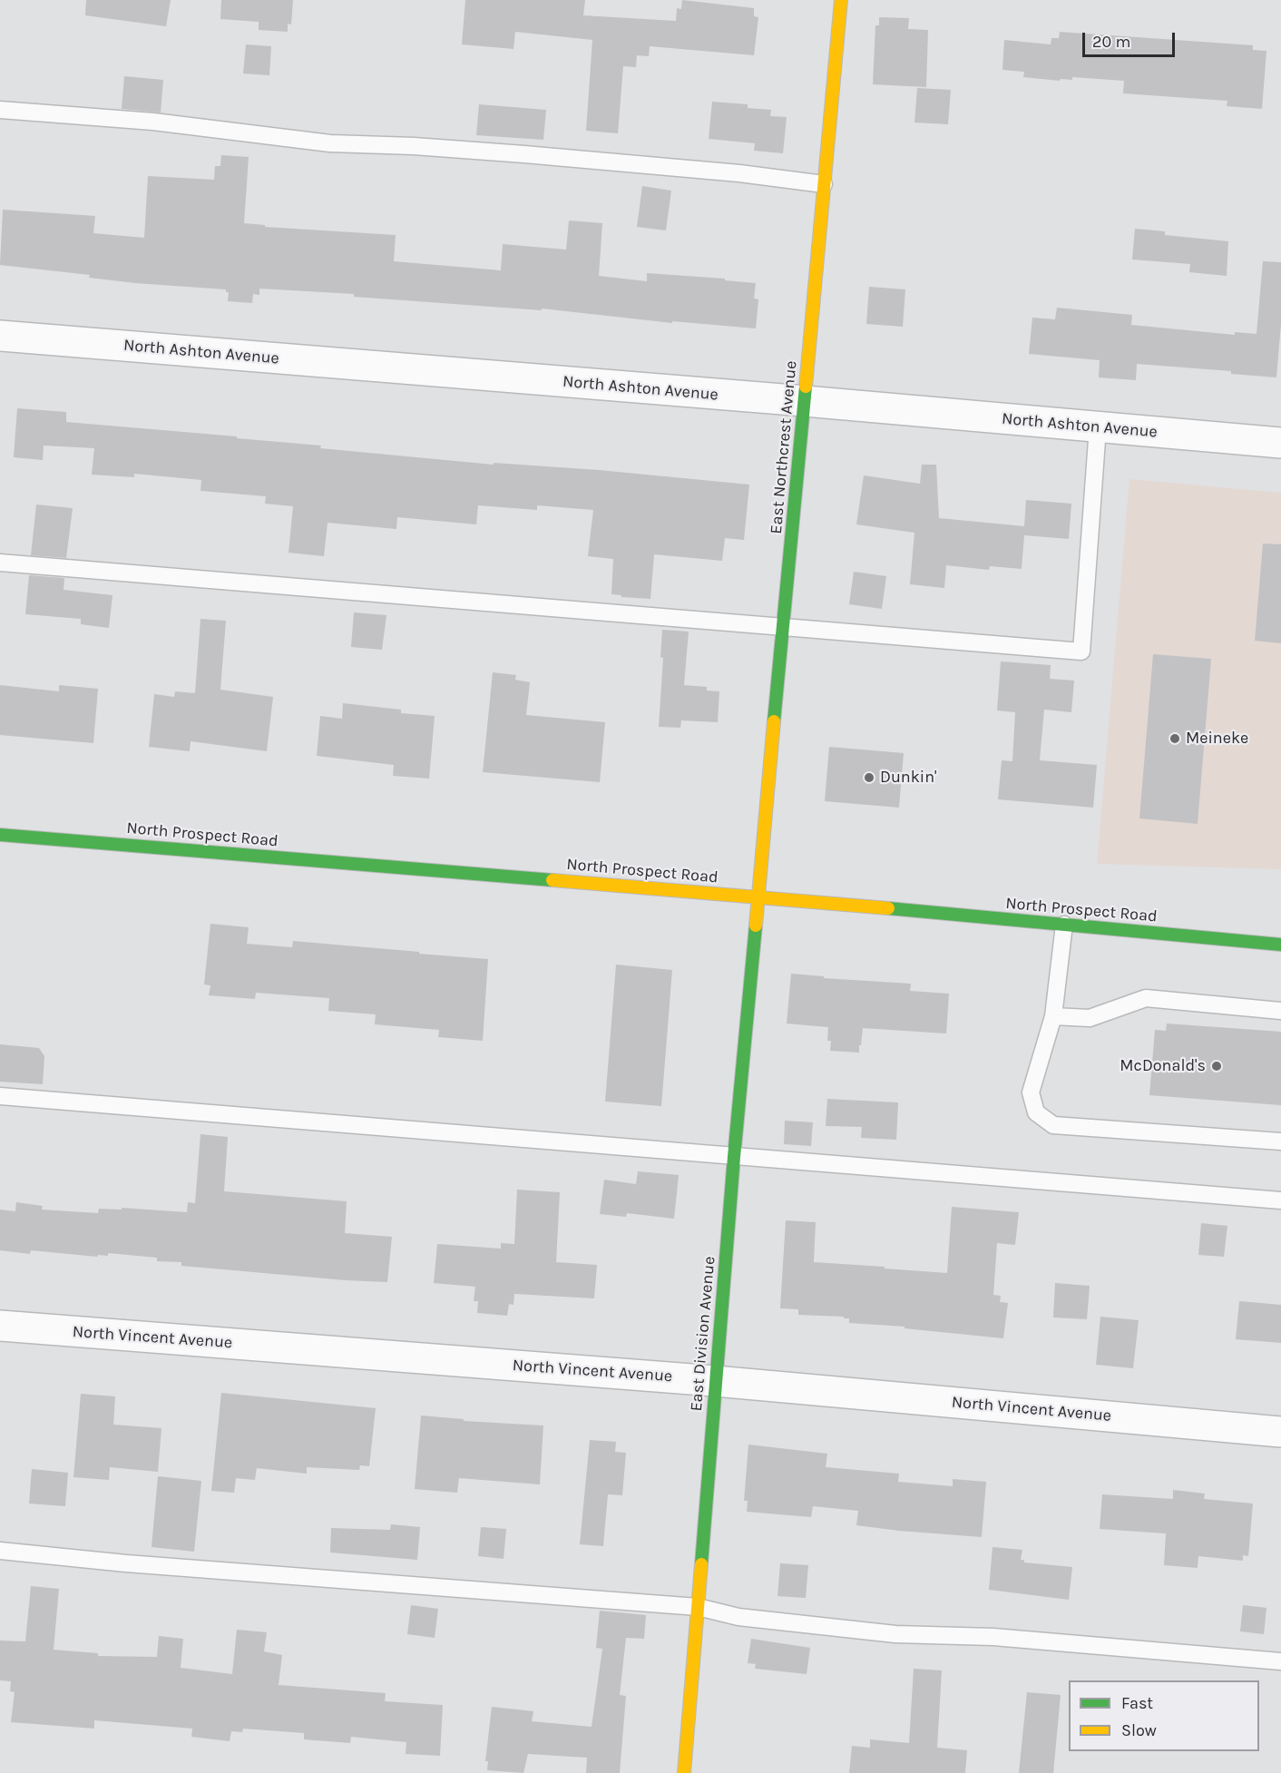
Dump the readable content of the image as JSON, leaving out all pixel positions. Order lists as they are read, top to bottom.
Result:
{
  "streets": {
    "street": [
      "North Ashton Avenue",
      "East Northcrest Avenue",
      "North Prospect Road",
      "East Division Avenue",
      "North Vincent Avenue"
    ]
  },
  "crossings": [
    ["North Ashton Avenue", "East Northcrest Avenue"],
    ["East Northcrest Avenue", "North Prospect Road"],
    ["East Northcrest Avenue", "East Division Avenue"],
    ["North Prospect Road", "East Division Avenue"],
    ["East Division Avenue", "North Vincent Avenue"]
  ],
  "places": ["Meineke", "Dunkin'", "McDonald's"],
  "legend": ["Fast", "Slow"],
  "scale_bar": "20 m"
}
